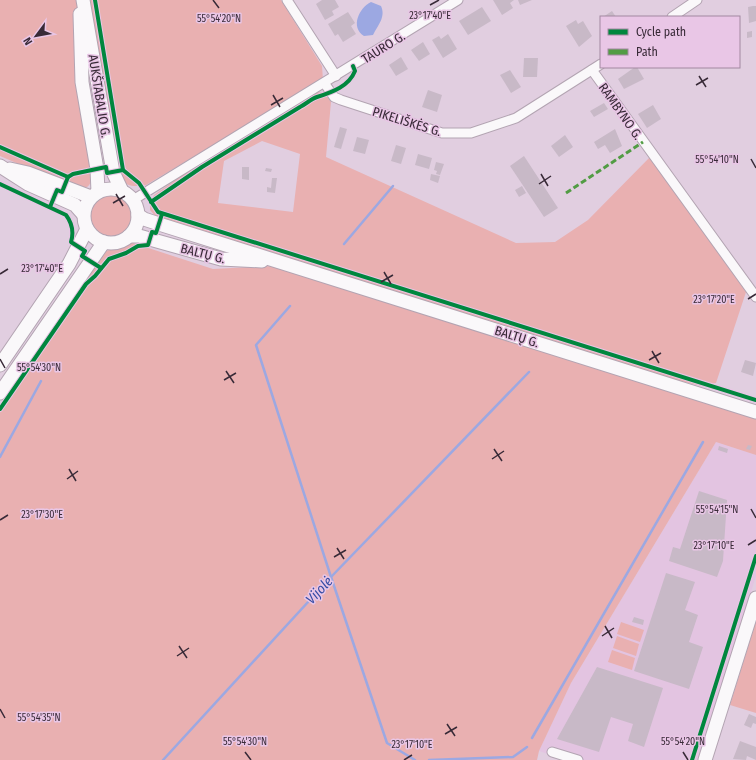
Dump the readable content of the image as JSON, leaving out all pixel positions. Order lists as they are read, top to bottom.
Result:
{
  "streets": {
    "main road": ["AUKŠTABALIO G.", "BALTŲ G."],
    "street": ["TAURO G.", "RAMBYNO G.", "PIKELIŠKĖS G."]
  },
  "crossings": [
    ["TAURO G.", "AUKŠTABALIO G."],
    ["TAURO G.", "PIKELIŠKĖS G."],
    ["TAURO G.", "BALTŲ G."],
    ["AUKŠTABALIO G.", "BALTŲ G."],
    ["RAMBYNO G.", "PIKELIŠKĖS G."]
  ],
  "water": ["Vijolė"],
  "legend": ["Cycle path", "Path"],
  "north": "bottom left",
  "coordinates": [
    "23°17'40\"E",
    "55°54'20\"N",
    "55°54'10\"N",
    "23°17'20\"E",
    "55°54'30\"N",
    "55°54'15\"N",
    "23°17'30\"E",
    "23°17'10\"E",
    "55°54'35\"N"
  ]
}
